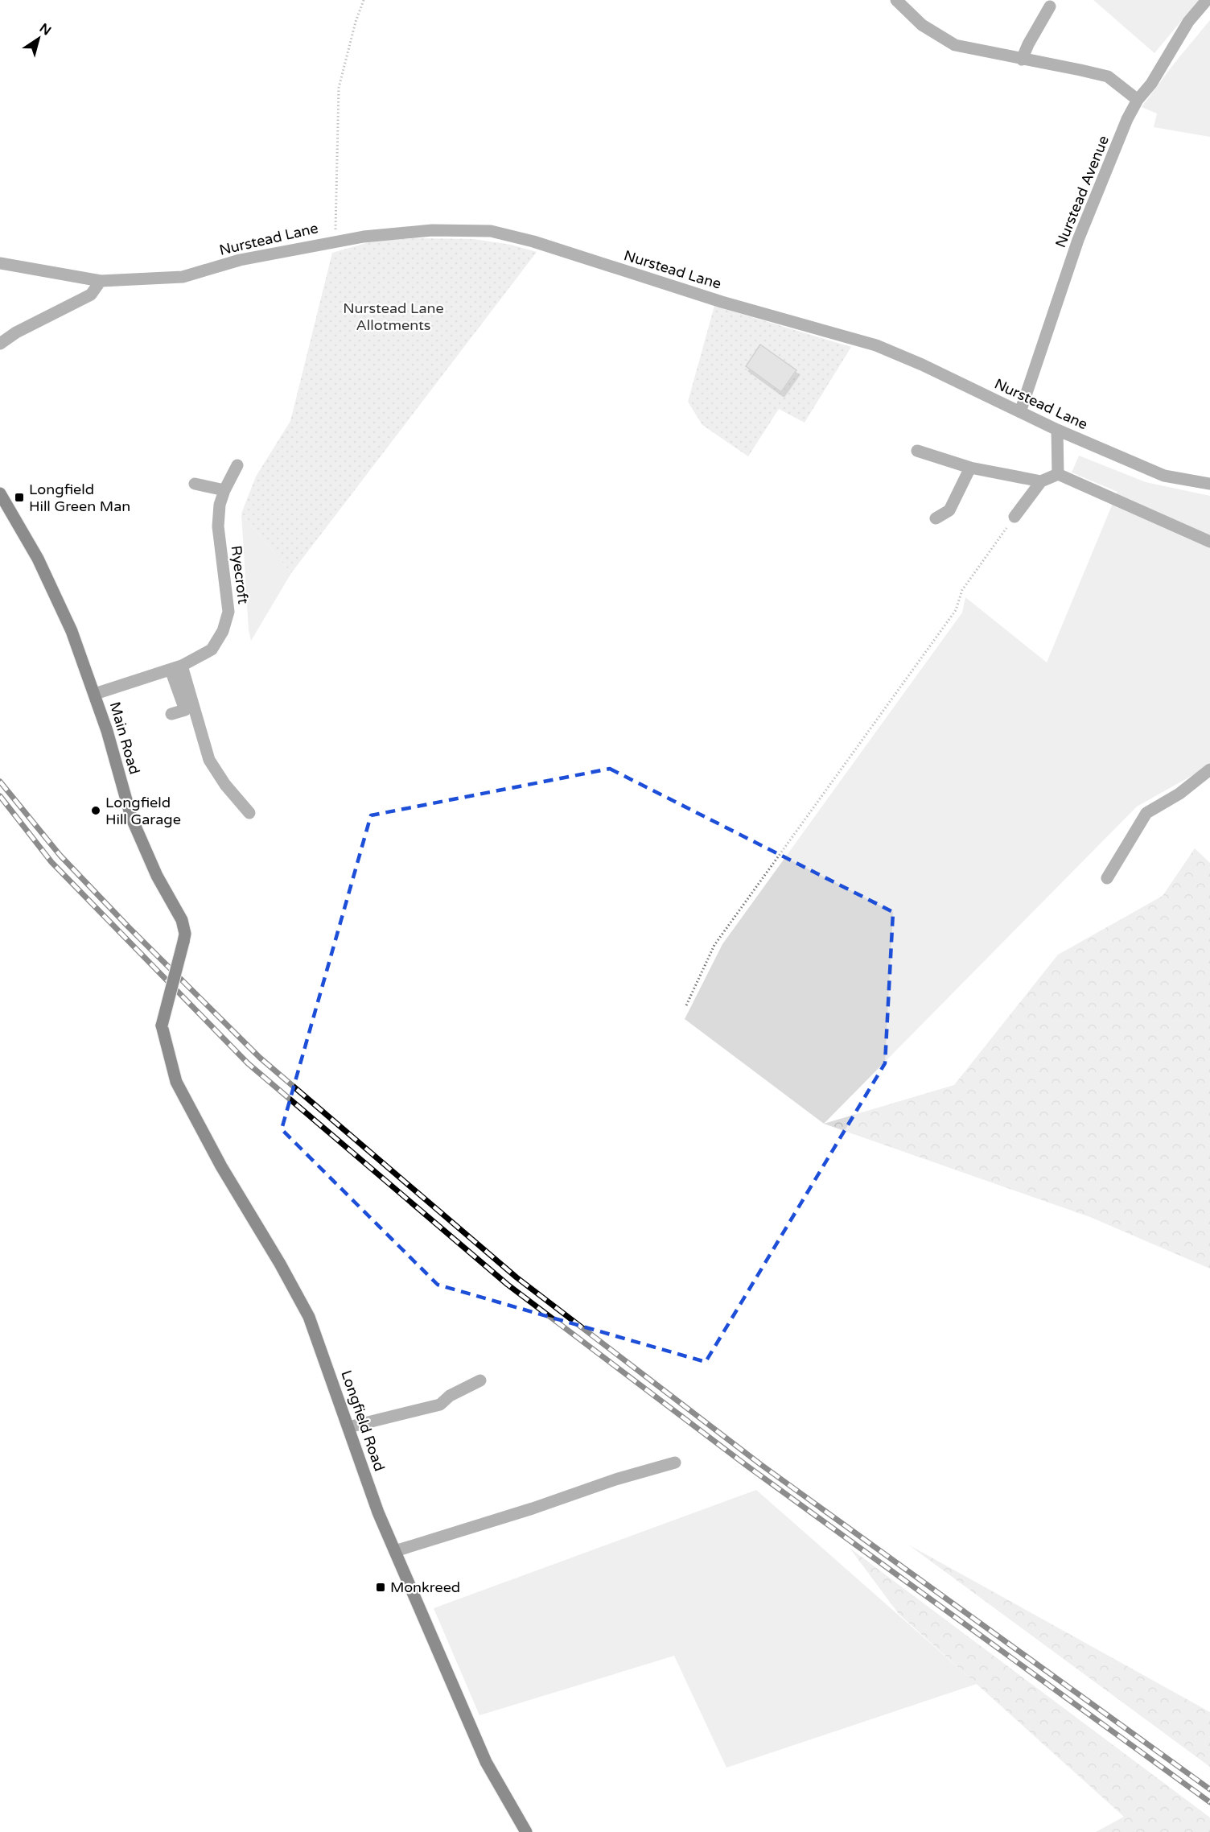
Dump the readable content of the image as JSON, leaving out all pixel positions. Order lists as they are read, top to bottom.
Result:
{
  "streets": {
    "main road": ["Main Road", "Longfield Road"],
    "street": ["Nurstead Avenue", "Nurstead Lane", "Ryecroft"]
  },
  "crossings": [
    ["Nurstead Avenue", "Nurstead Lane"],
    ["Ryecroft", "Main Road"],
    ["Main Road", "Longfield Road"]
  ],
  "parks": ["Nurstead Lane Allotments"],
  "places": {
    "transit": ["Longfield Hill Green Man", "Monkreed"],
    "other": ["Longfield Hill Garage"]
  },
  "north": "top right"
}
